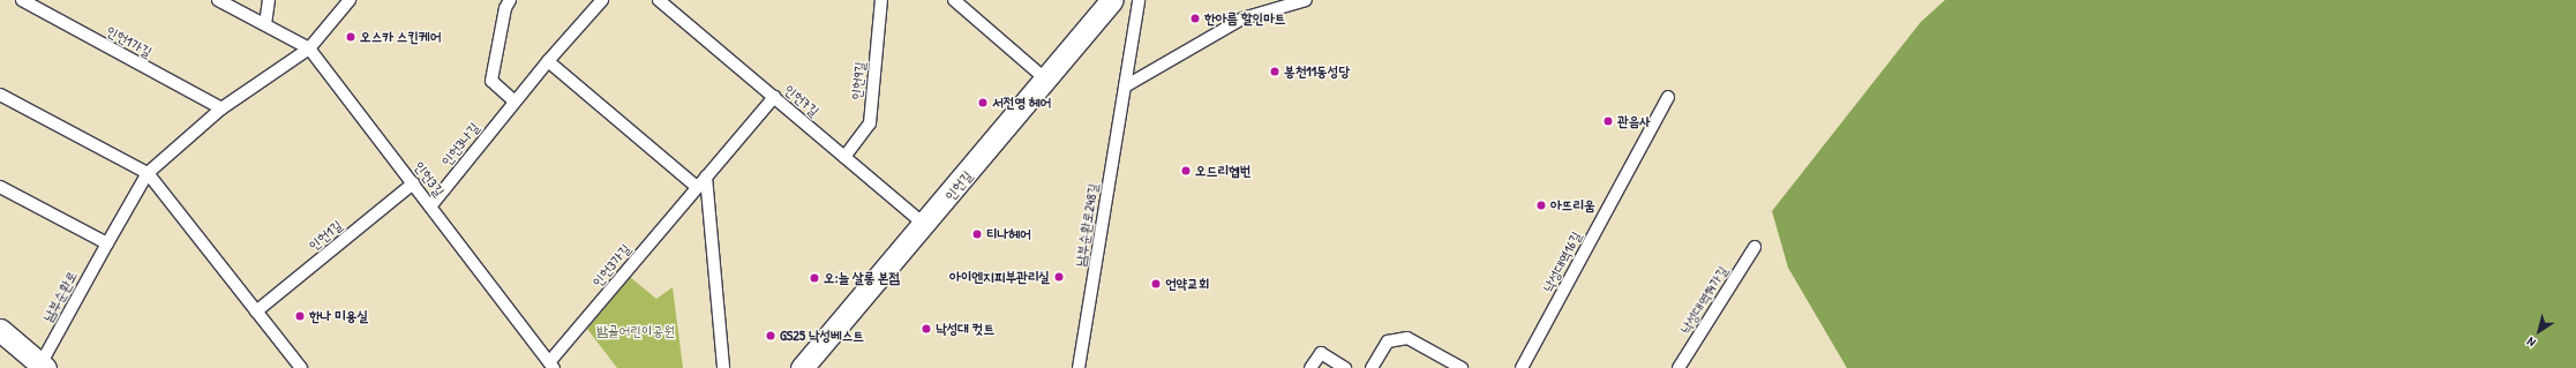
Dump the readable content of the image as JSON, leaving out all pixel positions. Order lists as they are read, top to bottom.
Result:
{
  "streets": {
    "street": ["인헌길"],
    "lane": [
      "인헌1가길",
      "인헌9길",
      "인헌7길",
      "인헌3나길",
      "인헌3길",
      "남부순환로248길",
      "인헌1길",
      "낙성대역16길",
      "인헌3가길",
      "남부순환로",
      "낙성대역14가길"
    ]
  },
  "crossings": [
    ["인헌9길", "인헌7길"],
    ["인헌7길", "인헌길"],
    ["인헌7길", "인헌3가길"],
    ["인헌3나길", "인헌3길"],
    ["인헌3길", "인헌1길"],
    ["인헌3길", "인헌3가길"]
  ],
  "parks": ["밤골어린이공원"],
  "places": [
    "한아름 할인마트",
    "오스카 스킨케어",
    "봉천11동성당",
    "서전영 헤어",
    "관음사",
    "오드리헵번",
    "아뜨리움",
    "티나헤어",
    "아이엔지피부관리실",
    "오:늘 살롱 본점",
    "언약교회",
    "한나 미용실",
    "낙성대 컷트",
    "GS25 낙성베스트"
  ],
  "north": "bottom left"
}
